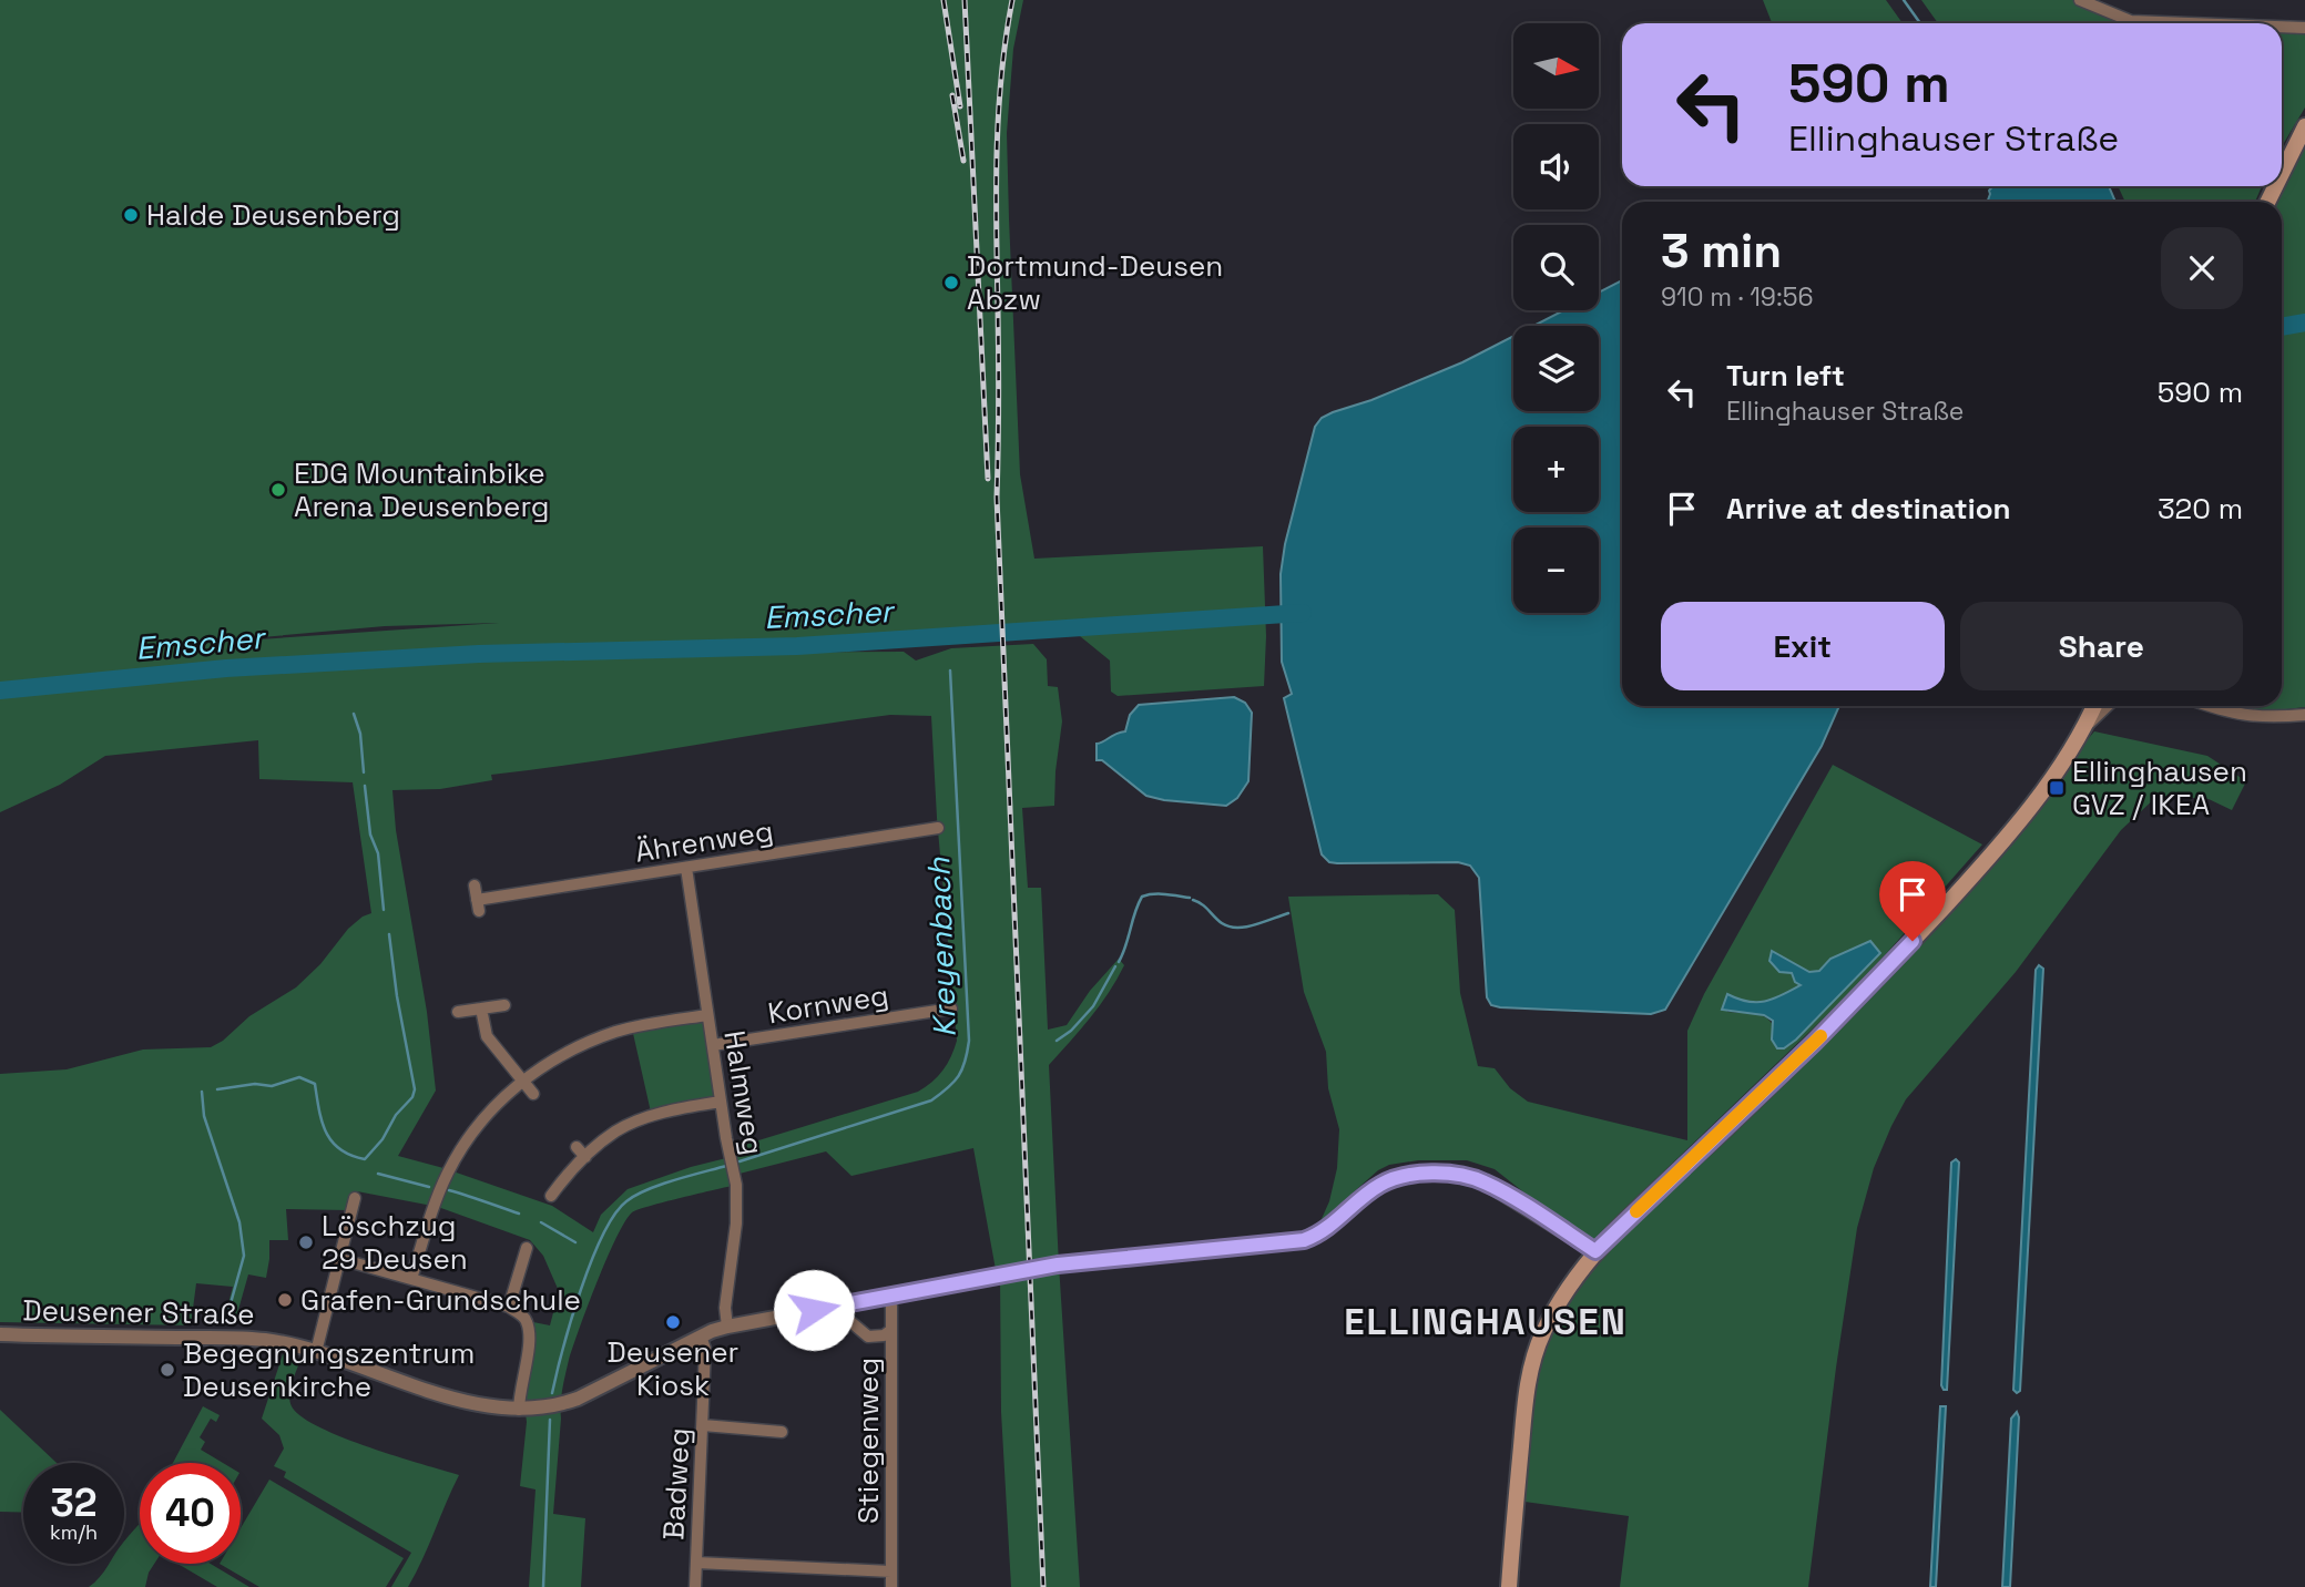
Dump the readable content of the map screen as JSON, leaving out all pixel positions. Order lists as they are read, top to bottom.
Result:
{
  "streets": {
    "street": [
      "Ährenweg",
      "Kornweg",
      "Halmweg",
      "Deusener Straße",
      "Stiegenweg",
      "Badweg"
    ]
  },
  "crossings": [
    ["Ährenweg", "Halmweg"],
    ["Kornweg", "Halmweg"],
    ["Halmweg", "Deusener Straße"],
    ["Deusener Straße", "Stiegenweg"],
    ["Deusener Straße", "Badweg"]
  ],
  "districts": ["ELLINGHAUSEN"],
  "water": ["Emscher", "Kreyenbach"],
  "places": {
    "other": [
      "Halde Deusenberg",
      "Dortmund-Deusen Abzw",
      "EDG Mountainbike Arena Deusenberg",
      "Löschzug 29 Deusen",
      "Grafen-Grundschule",
      "Deusener Kiosk",
      "Begegnungszentrum Deusenkirche"
    ],
    "transit": ["Ellinghausen GVZ / IKEA"]
  },
  "north": "right",
  "page": {
    "map_buttons": ["+", "−"],
    "turn": ["590 m", "Ellinghauser Straße"],
    "heading": ["3 min", "910 m · 19:56"],
    "list": [
      {
        "name": "Turn left",
        "note": "Ellinghauser Straße",
        "value": "590 m"
      },
      {
        "name": "Arrive at destination",
        "value": "320 m"
      }
    ],
    "buttons": ["Exit", "Share"],
    "speed": "32 km/h",
    "limit": "40"
  }
}
